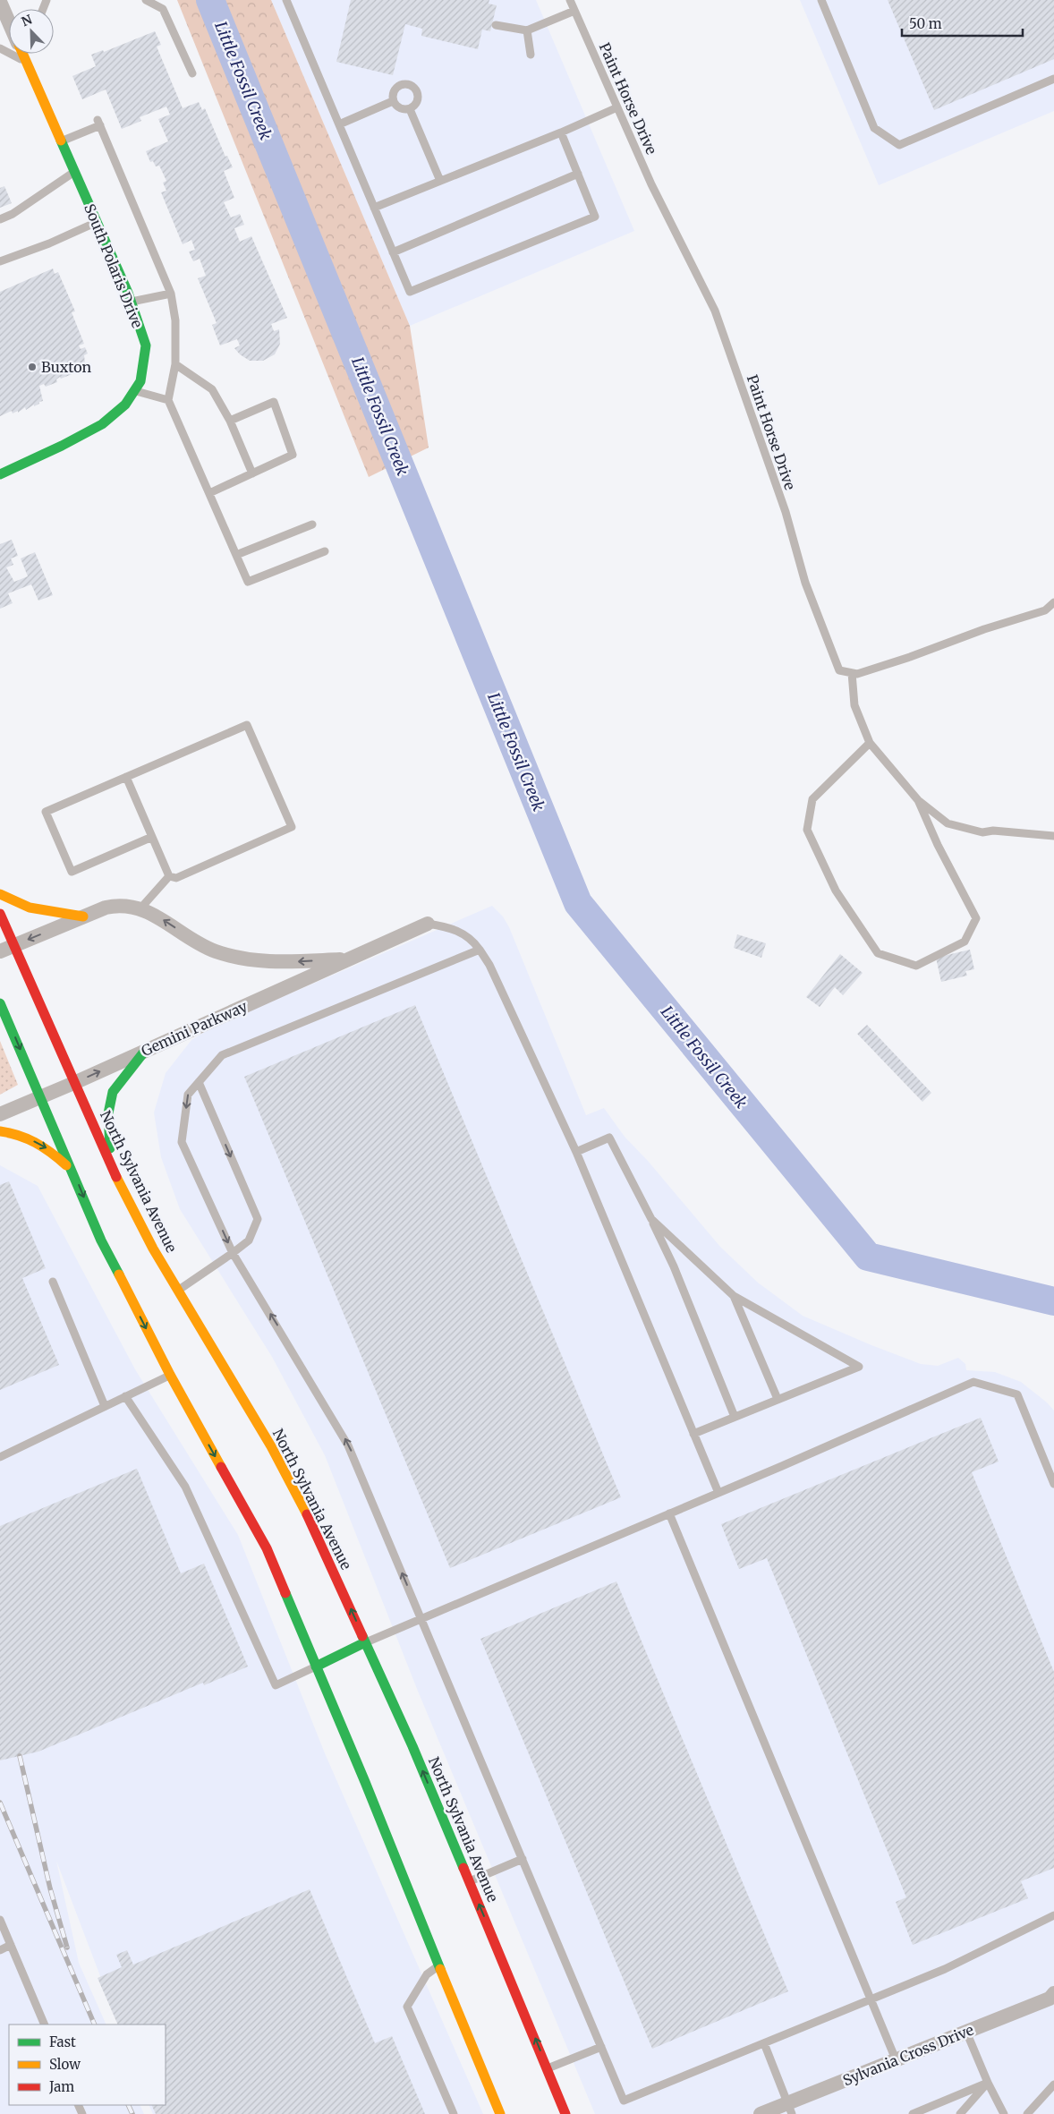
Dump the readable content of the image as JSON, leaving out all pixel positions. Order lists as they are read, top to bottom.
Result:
{
  "streets": {
    "main road": ["South Polaris Drive", "North Sylvania Avenue"],
    "street": ["Gemini Parkway", "Sylvania Cross Drive"],
    "lane": ["Paint Horse Drive"]
  },
  "crossings": [
    ["Gemini Parkway", "North Sylvania Avenue"]
  ],
  "water": ["Little Fossil Creek"],
  "places": ["Buxton"],
  "legend": ["Fast", "Slow", "Jam"],
  "scale_bar": "50 m",
  "north": "top left"
}
